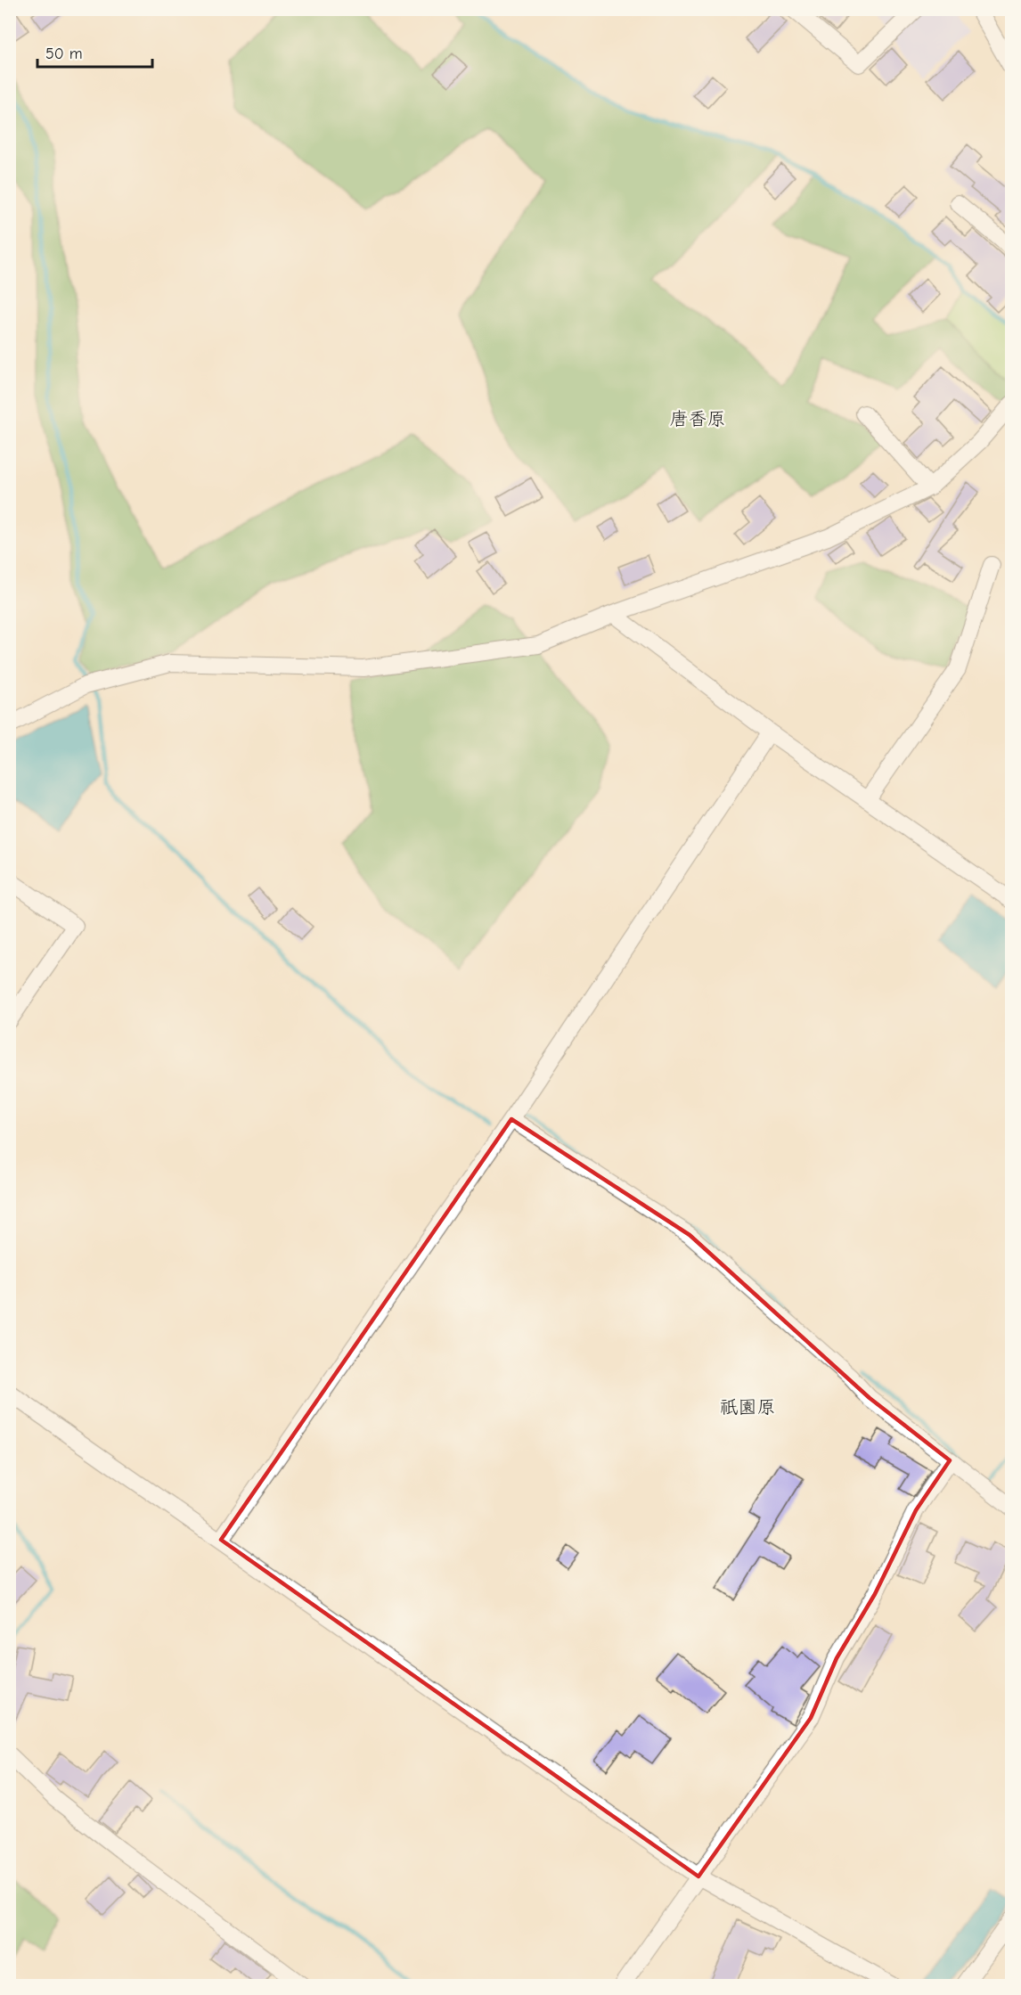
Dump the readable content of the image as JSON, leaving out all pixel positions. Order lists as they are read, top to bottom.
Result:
{
  "districts": ["唐香原", "祇園原"],
  "scale_bar": "50 m"
}
